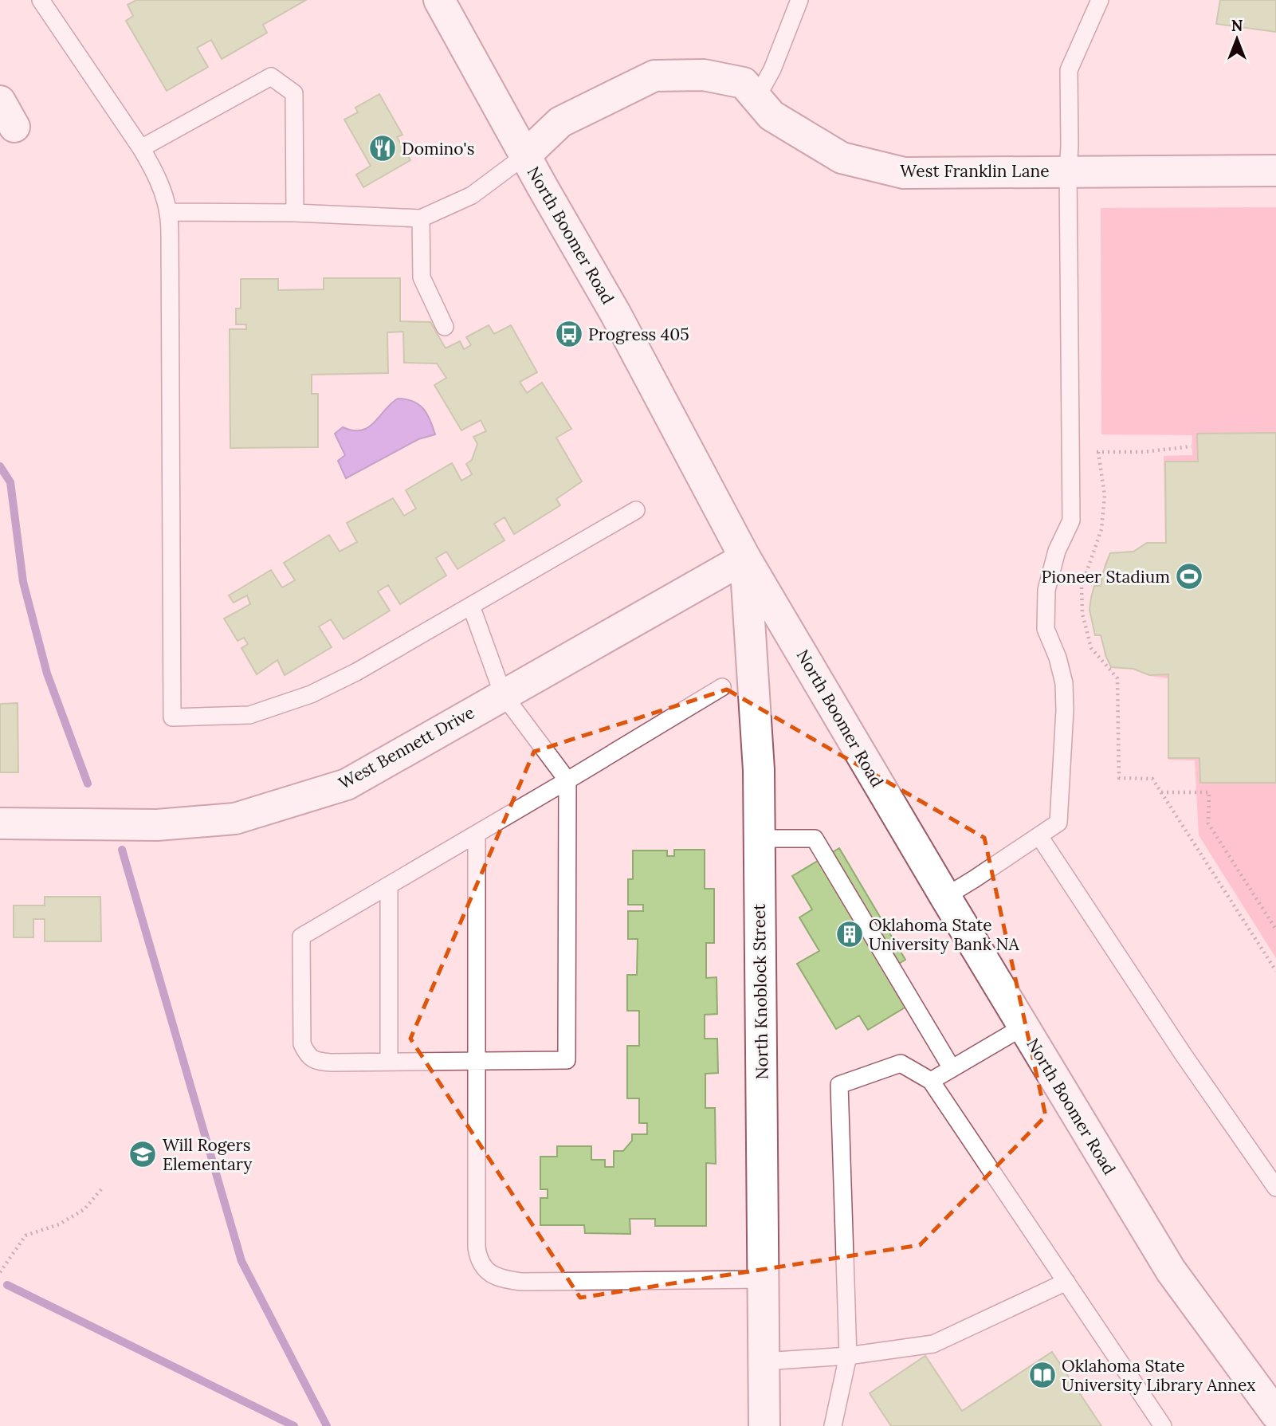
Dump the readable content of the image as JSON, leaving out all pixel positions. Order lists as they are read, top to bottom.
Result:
{
  "streets": {
    "street": [
      "West Franklin Lane",
      "North Boomer Road",
      "West Bennett Drive",
      "North Knoblock Street"
    ]
  },
  "crossings": [
    ["West Franklin Lane", "North Boomer Road"],
    ["North Boomer Road", "West Bennett Drive"],
    ["North Boomer Road", "North Knoblock Street"],
    ["West Bennett Drive", "North Knoblock Street"]
  ],
  "places": {
    "restaurant": ["Domino's"],
    "bus stop": ["Progress 405"],
    "sports": ["Pioneer Stadium"],
    "building": ["Oklahoma State University Bank NA"],
    "school or university": ["Will Rogers Elementary"],
    "library": ["Oklahoma State University Library Annex"]
  },
  "north": "top"
}
